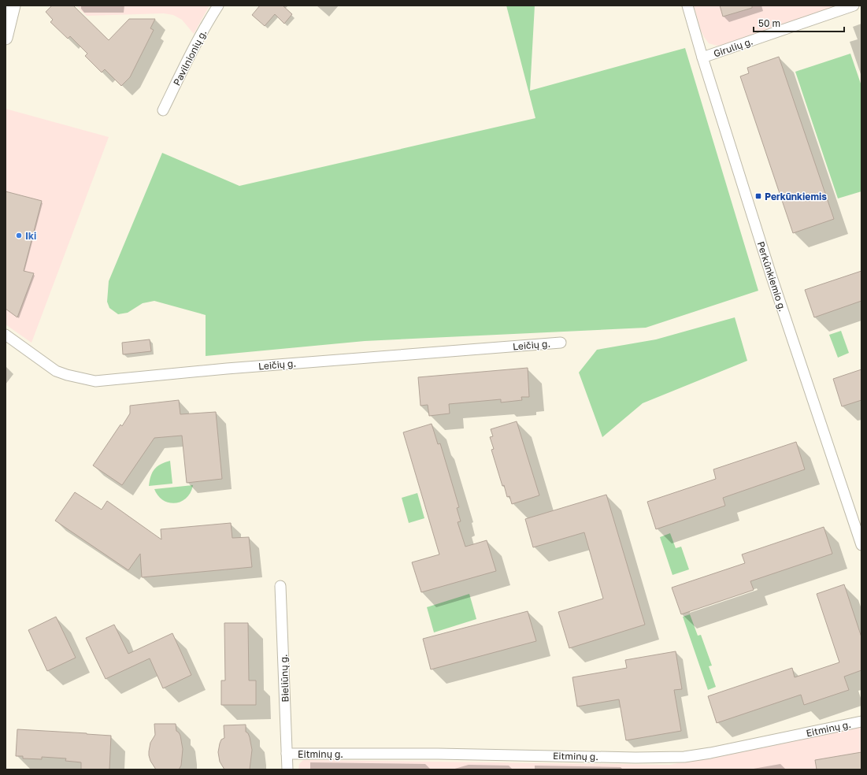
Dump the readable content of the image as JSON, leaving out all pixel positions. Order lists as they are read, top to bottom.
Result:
{
  "streets": {
    "street": [
      "Girulių g.",
      "Pavilnionių g.",
      "Perkūnkiemio g.",
      "Leičių g.",
      "Bieliūnų g.",
      "Eitminų g."
    ]
  },
  "crossings": [
    ["Girulių g.", "Perkūnkiemio g."],
    ["Bieliūnų g.", "Eitminų g."]
  ],
  "places": {
    "transit": ["Perkūnkiemis"],
    "other": ["Iki"]
  },
  "scale_bar": "50 m"
}
